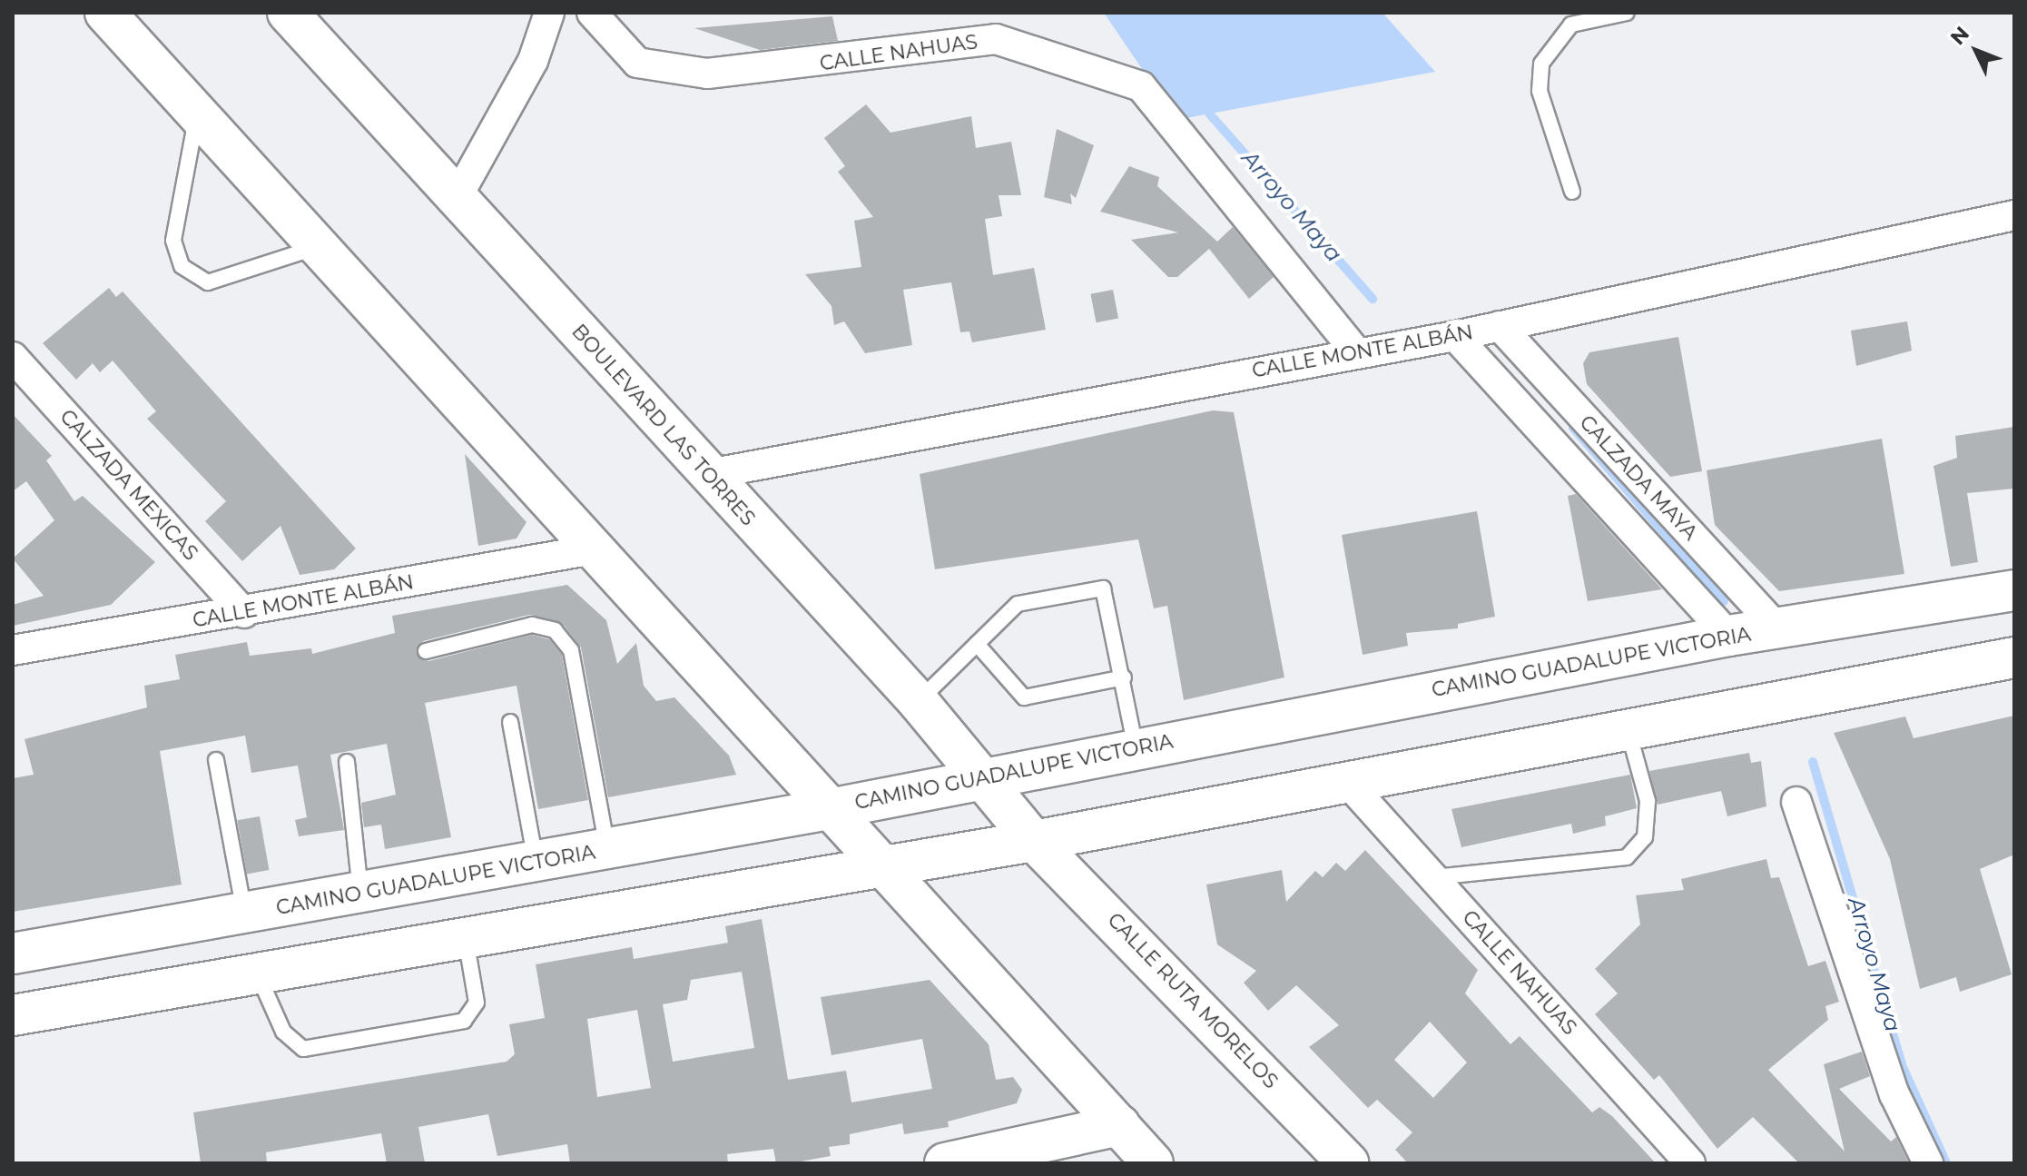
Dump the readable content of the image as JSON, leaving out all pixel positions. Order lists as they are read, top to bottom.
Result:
{
  "streets": {
    "main road": ["BOULEVARD LAS TORRES", "CAMINO GUADALUPE VICTORIA", "CALLE RUTA MORELOS"],
    "street": [
      "CALLE NAHUAS",
      "CALLE MONTE ALBÁN",
      "CALZADA MAYA",
      "CALZADA MEXICAS"
    ]
  },
  "crossings": [
    ["CALLE NAHUAS", "CALLE MONTE ALBÁN"],
    ["CALLE MONTE ALBÁN", "BOULEVARD LAS TORRES"],
    ["CALLE MONTE ALBÁN", "CALZADA MAYA"],
    ["CALLE MONTE ALBÁN", "CALZADA MEXICAS"],
    ["BOULEVARD LAS TORRES", "CAMINO GUADALUPE VICTORIA"],
    ["BOULEVARD LAS TORRES", "CALLE RUTA MORELOS"],
    ["CALZADA MAYA", "CAMINO GUADALUPE VICTORIA"]
  ],
  "water": ["Arroyo Maya"],
  "north": "top left"
}
